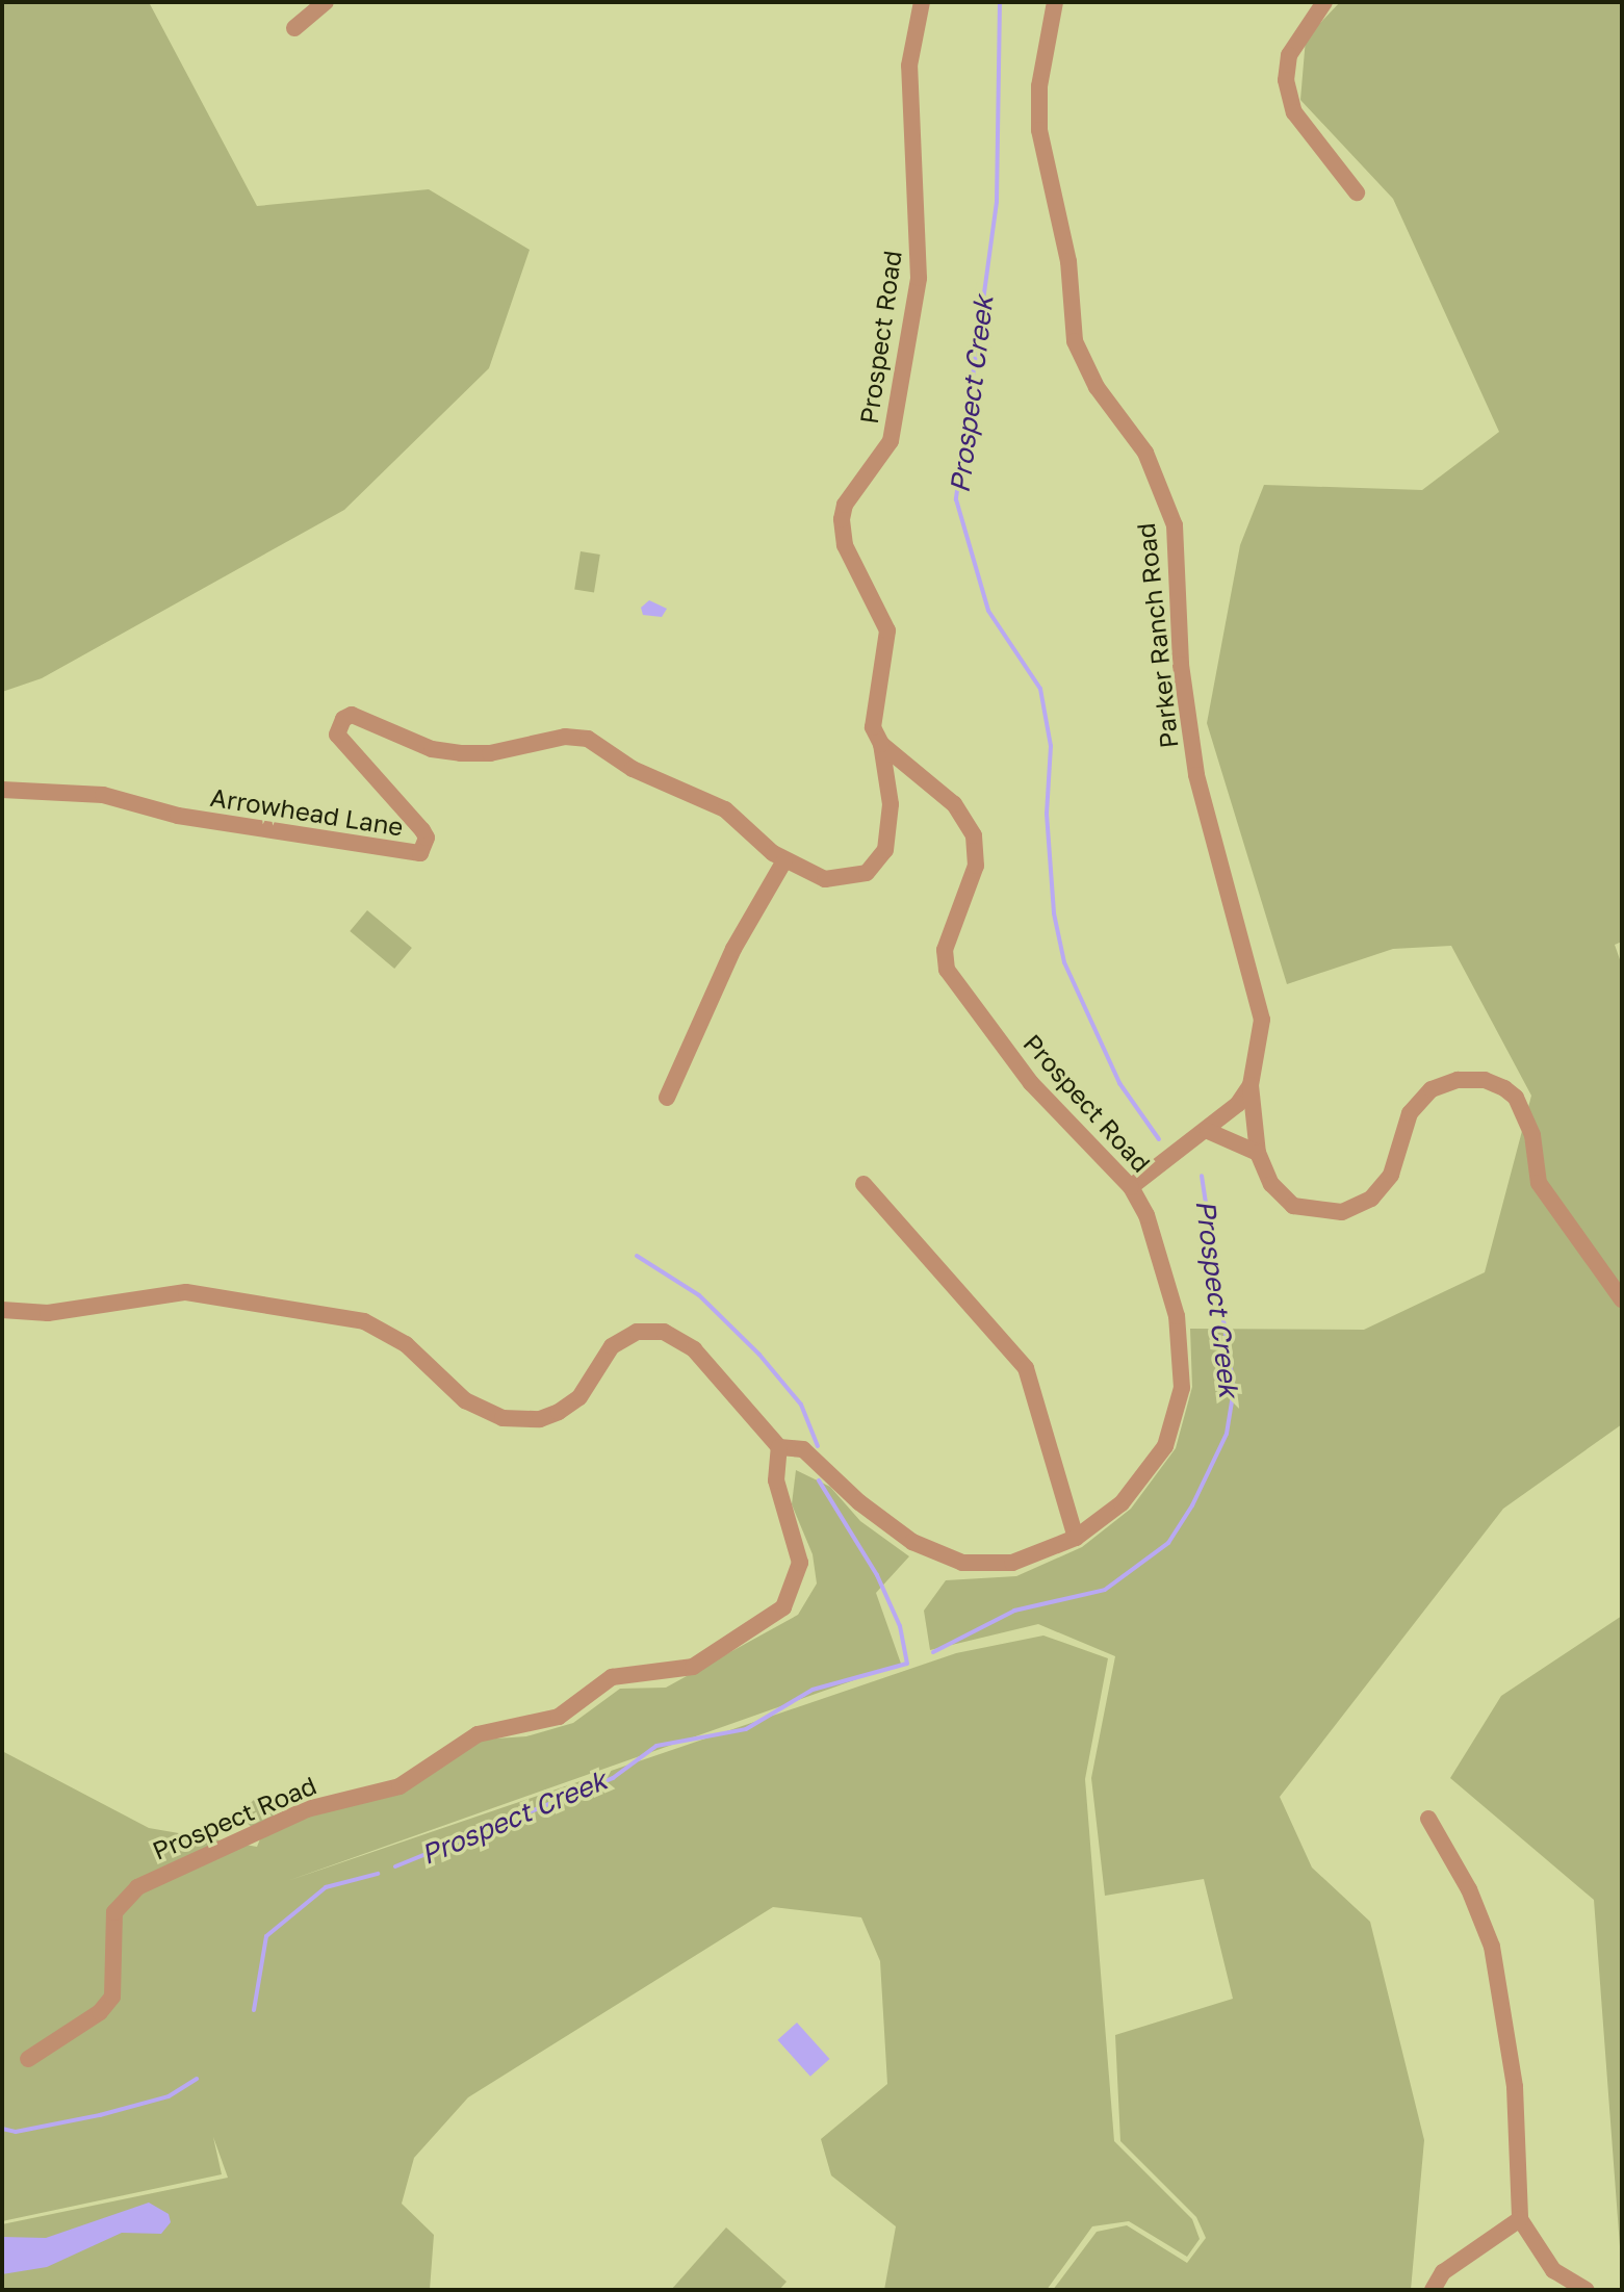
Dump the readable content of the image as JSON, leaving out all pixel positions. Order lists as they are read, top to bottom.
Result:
{
  "streets": {
    "street": ["Prospect Road", "Parker Ranch Road", "Arrowhead Lane"]
  },
  "crossings": [
    ["Prospect Road", "Parker Ranch Road"],
    ["Prospect Road", "Arrowhead Lane"]
  ],
  "water": ["Prospect Creek"]
}
